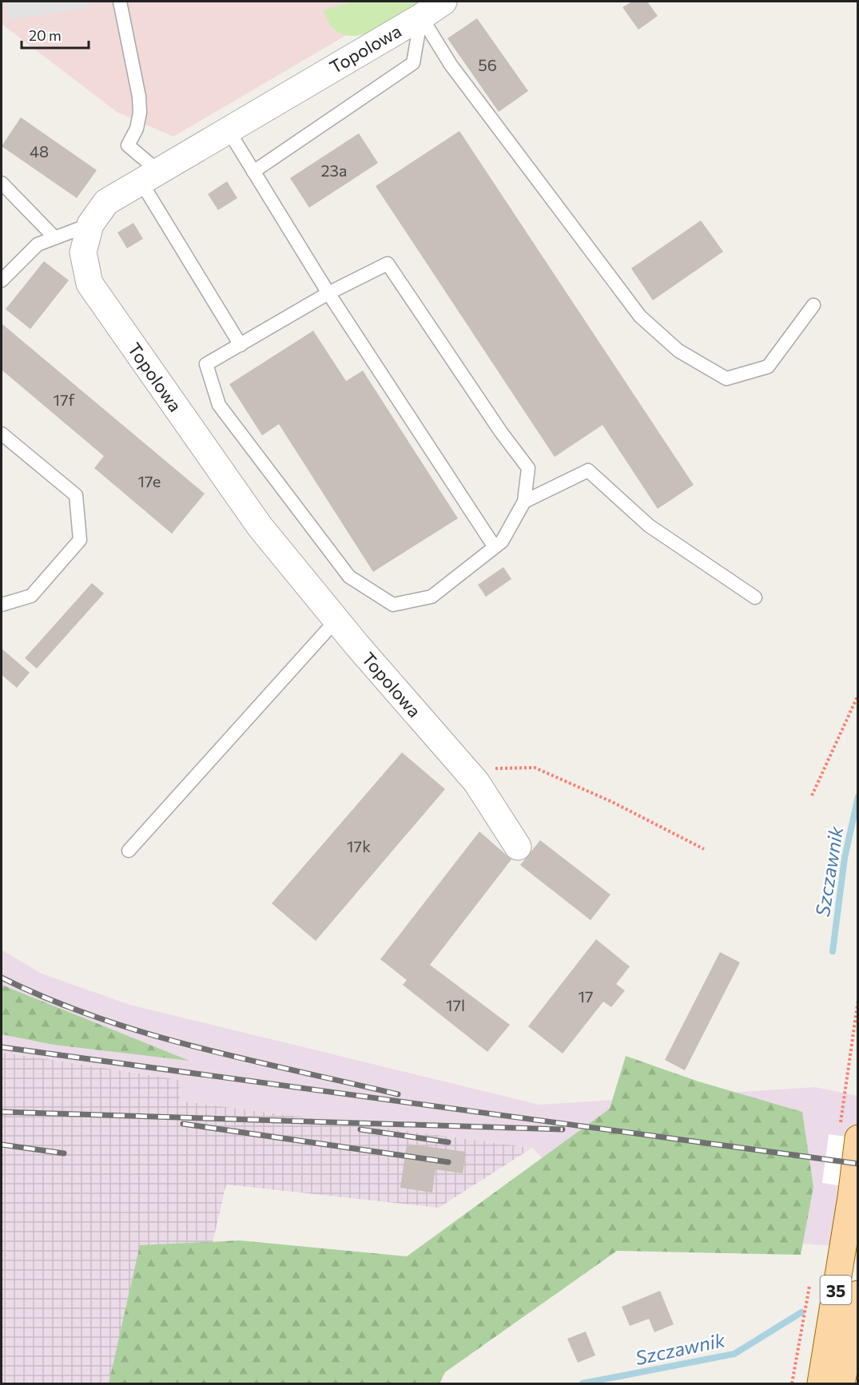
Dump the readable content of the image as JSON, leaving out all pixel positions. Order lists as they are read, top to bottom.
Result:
{
  "streets": {
    "main road": ["35"],
    "street": ["Topolowa"]
  },
  "water": ["Szczawnik"],
  "house_numbers": [
    "56",
    "48",
    "23a",
    "17f",
    "17e",
    "17k",
    "17",
    "17l"
  ],
  "scale_bar": "20 m"
}
